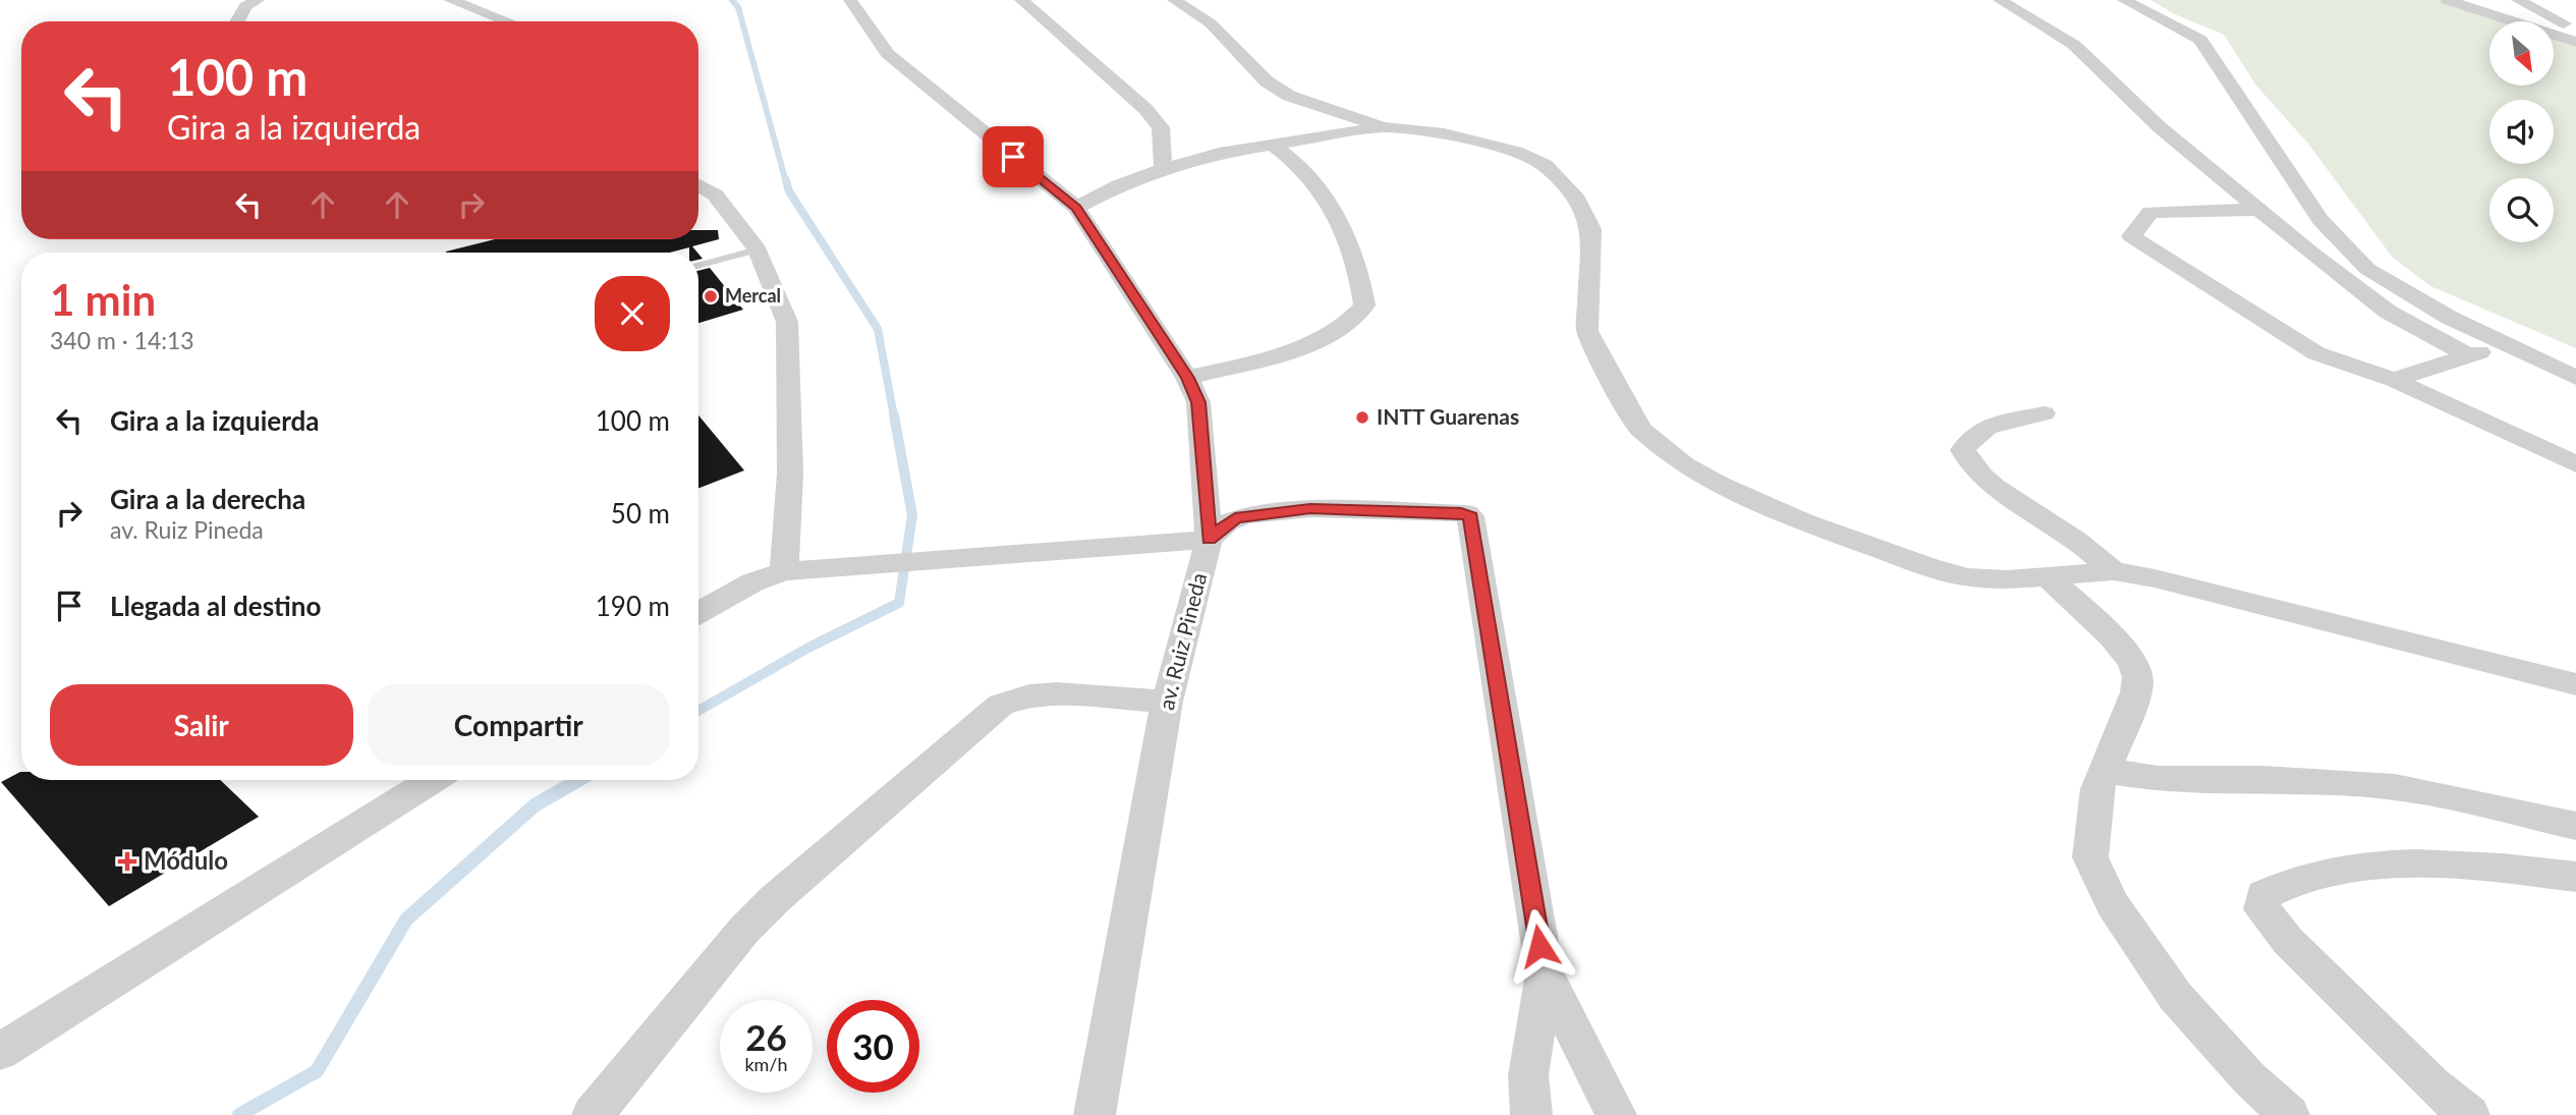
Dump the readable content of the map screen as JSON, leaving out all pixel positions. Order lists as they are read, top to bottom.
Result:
{
  "streets": {
    "street": ["av. Ruiz Pineda"]
  },
  "places": {
    "other": ["Mercal", "INTT Guarenas"],
    "health": ["Módulo"]
  },
  "north": "bottom right",
  "page": {
    "turn": ["100 m", "Gira a la izquierda"],
    "heading": ["1 min", "340 m · 14:13"],
    "list": [
      {
        "name": "Gira a la izquierda",
        "value": "100 m"
      },
      {
        "name": "Gira a la derecha",
        "note": "av. Ruiz Pineda",
        "value": "50 m"
      },
      {
        "name": "Llegada al destino",
        "value": "190 m"
      }
    ],
    "buttons": ["Salir", "Compartir"],
    "speed": "26 km/h",
    "limit": "30"
  }
}
